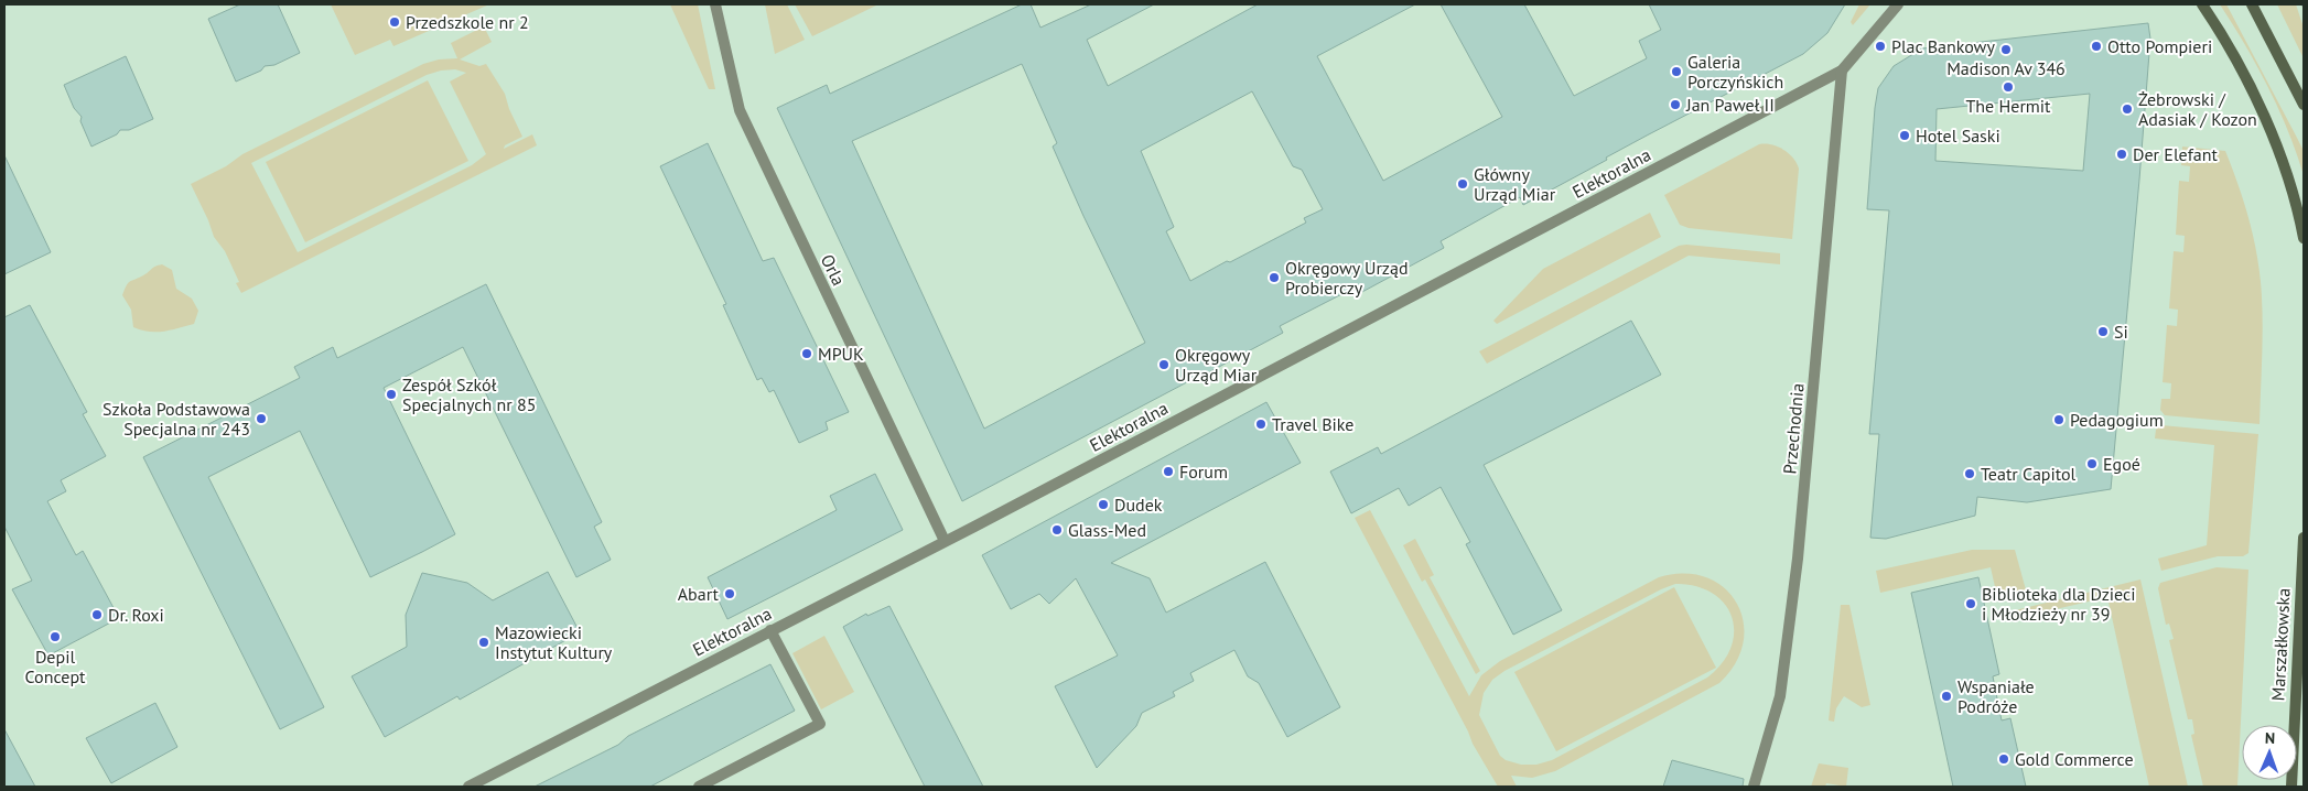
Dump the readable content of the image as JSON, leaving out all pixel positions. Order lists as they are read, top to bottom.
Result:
{
  "streets": {
    "main road": ["Marszałkowska"],
    "street": ["Elektoralna", "Orla", "Przechodnia"]
  },
  "crossings": [
    ["Elektoralna", "Orla"],
    ["Elektoralna", "Przechodnia"]
  ],
  "places": [
    "Przedszkole nr 2",
    "Plac Bankowy",
    "Otto Pompieri",
    "Madison Av 346",
    "Galeria Porczyńskich",
    "The Hermit",
    "Jan Paweł II",
    "Żebrowski / Adasiak / Kozon",
    "Hotel Saski",
    "Der Elefant",
    "Główny Urząd Miar",
    "Okręgowy Urząd Probierczy",
    "Si",
    "MPUK",
    "Okręgowy Urząd Miar",
    "Zespół Szkół Specjalnych nr 85",
    "Szkoła Podstawowa Specjalna nr 243",
    "Pedagogium",
    "Travel Bike",
    "Egoé",
    "Forum",
    "Teatr Capitol",
    "Dudek",
    "Glass-Med",
    "Abart",
    "Biblioteka dla Dzieci i Młodzieży nr 39",
    "Dr. Roxi",
    "Depil Concept",
    "Mazowiecki Instytut Kultury",
    "Wspaniałe Podróże",
    "Gold Commerce"
  ],
  "north": "top"
}
